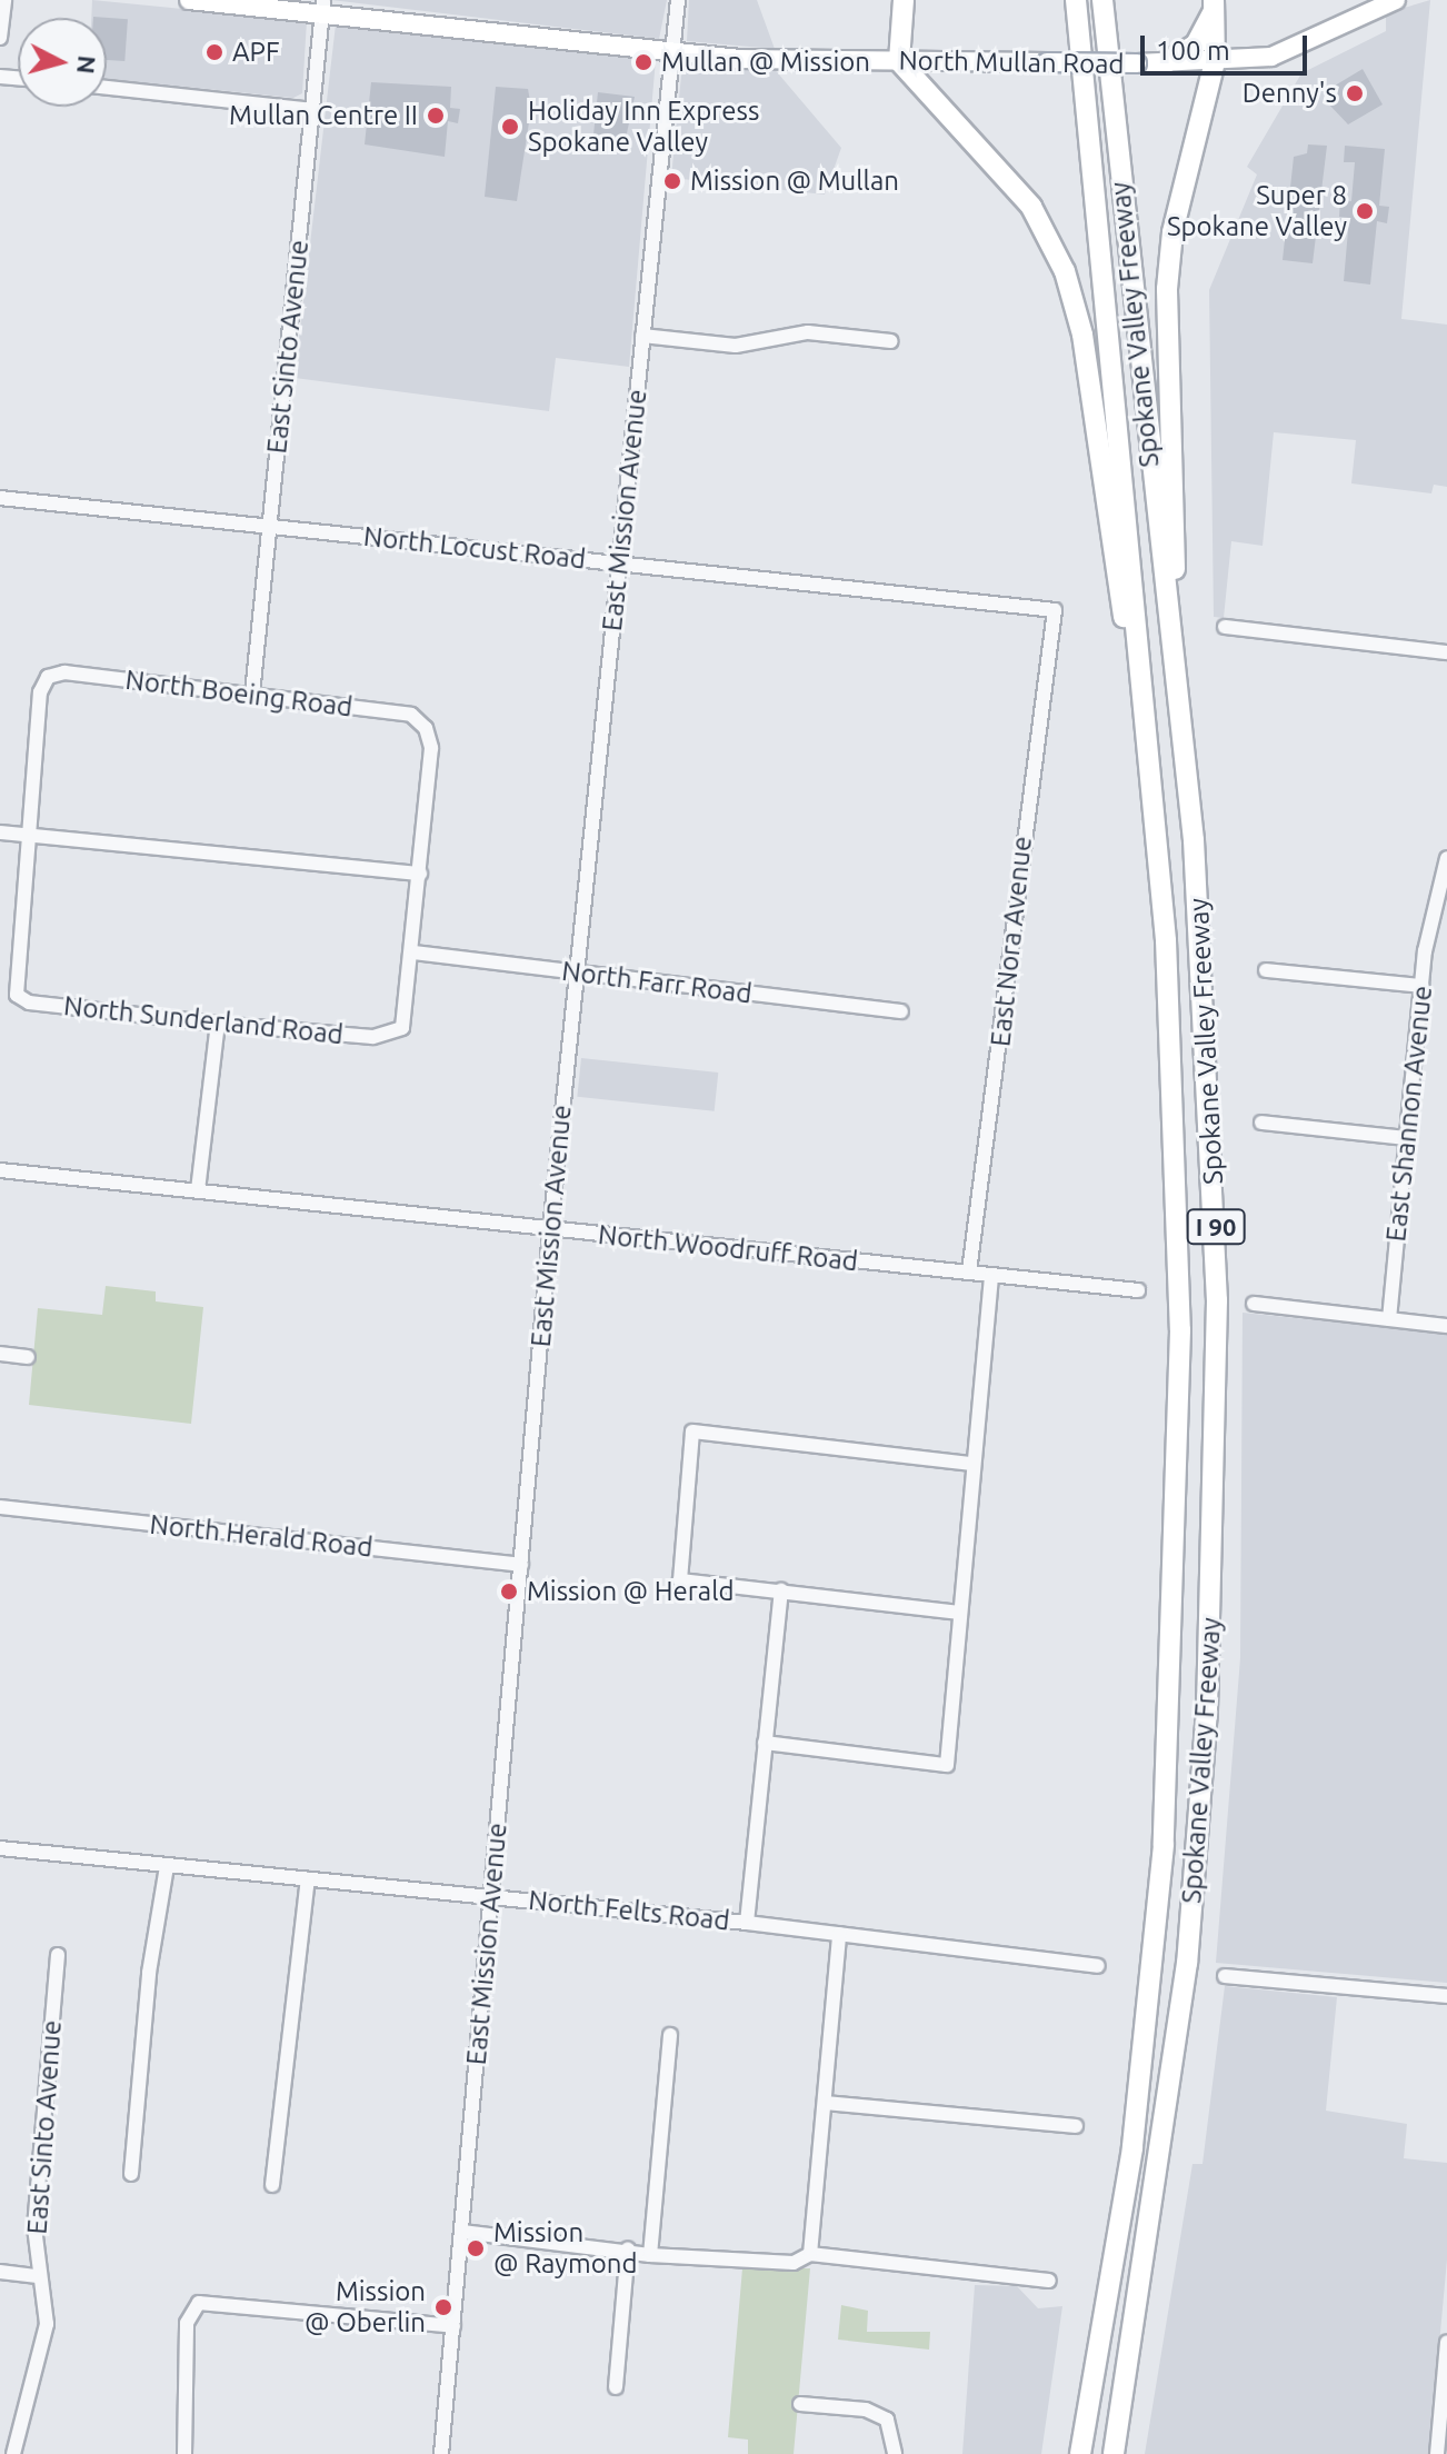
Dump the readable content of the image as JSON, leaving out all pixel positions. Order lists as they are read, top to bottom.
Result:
{
  "streets": {
    "highway": ["Spokane Valley Freeway", "I 90"],
    "main road": ["North Mullan Road"],
    "street": [
      "East Sinto Avenue",
      "East Mission Avenue",
      "North Locust Road",
      "North Boeing Road",
      "East Nora Avenue",
      "North Farr Road",
      "North Sunderland Road",
      "East Shannon Avenue",
      "North Woodruff Road",
      "North Herald Road",
      "North Felts Road"
    ]
  },
  "crossings": [
    ["North Mullan Road", "East Sinto Avenue"],
    ["North Mullan Road", "East Mission Avenue"],
    ["East Sinto Avenue", "North Locust Road"],
    ["East Sinto Avenue", "North Boeing Road"],
    ["East Mission Avenue", "North Locust Road"],
    ["East Mission Avenue", "North Farr Road"],
    ["East Mission Avenue", "North Woodruff Road"],
    ["East Mission Avenue", "North Herald Road"],
    ["East Mission Avenue", "North Felts Road"],
    ["North Locust Road", "East Nora Avenue"],
    ["North Boeing Road", "North Sunderland Road"],
    ["East Nora Avenue", "North Woodruff Road"],
    ["North Farr Road", "North Sunderland Road"]
  ],
  "places": [
    "APF",
    "Mullan @ Mission",
    "Denny's",
    "Mullan Centre II",
    "Holiday Inn Express Spokane Valley",
    "Mission @ Mullan",
    "Super 8 Spokane Valley",
    "Mission @ Herald",
    "Mission @ Raymond",
    "Mission @ Oberlin"
  ],
  "scale_bar": "100 m",
  "north": "right"
}
